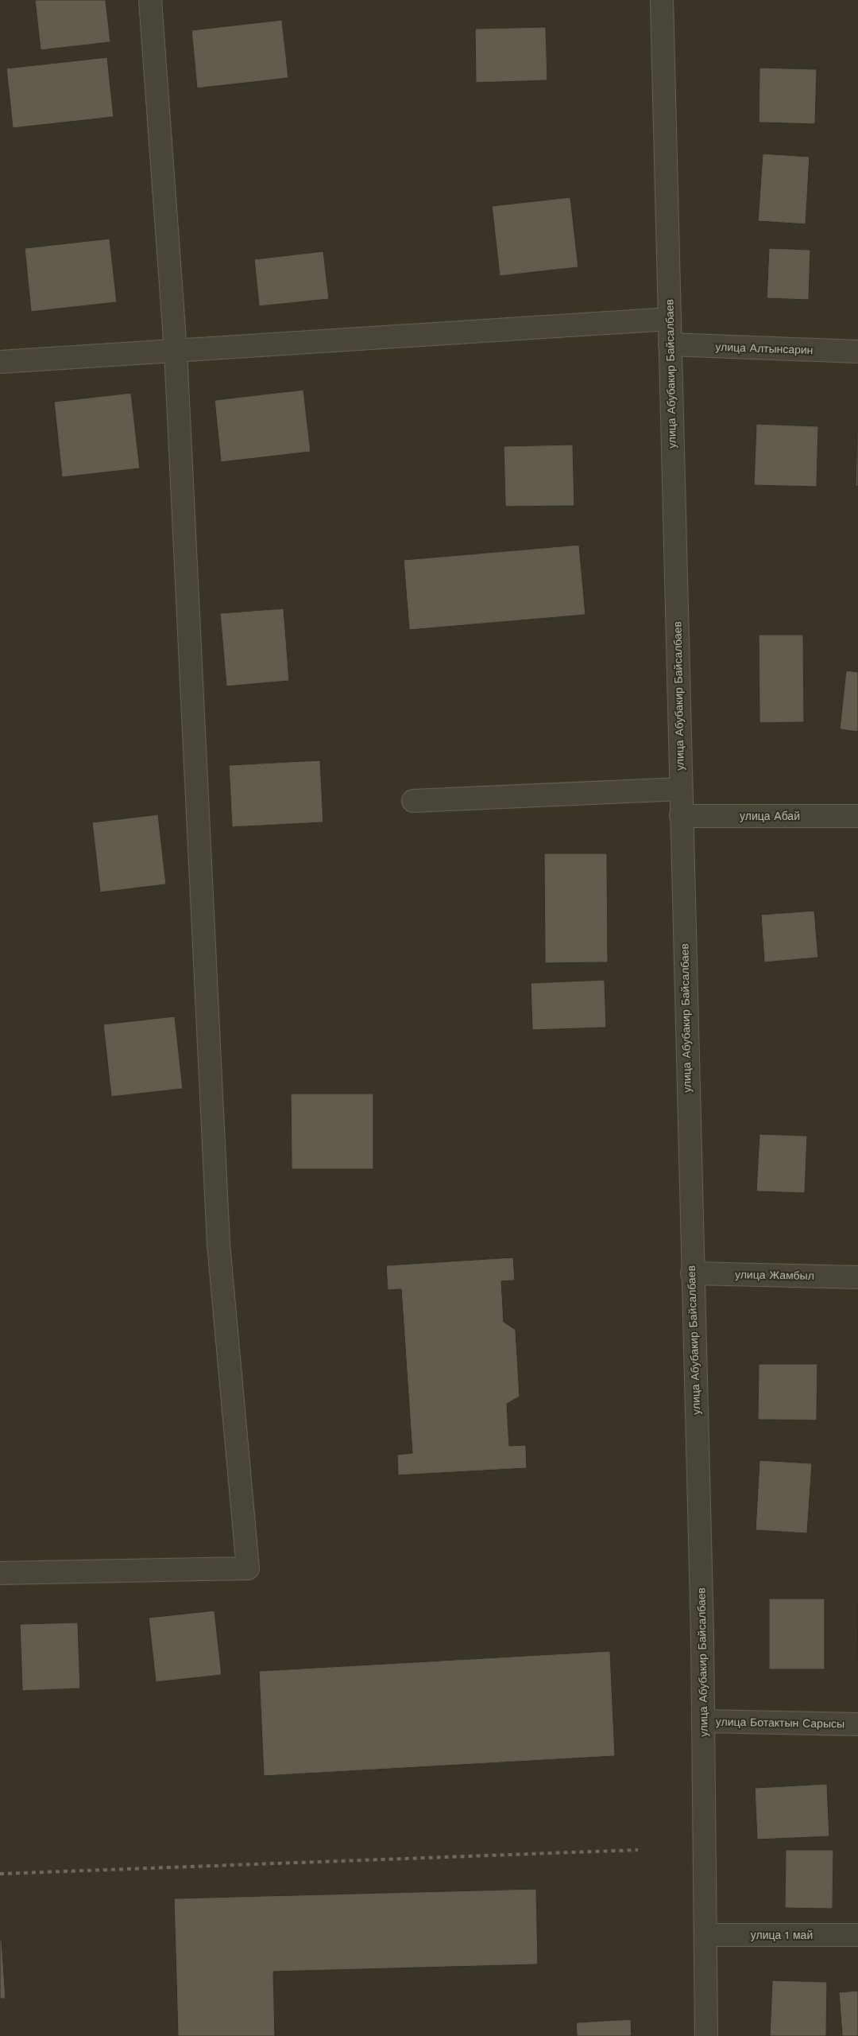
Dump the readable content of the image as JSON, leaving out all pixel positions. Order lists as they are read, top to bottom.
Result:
{
  "streets": {
    "street": [
      "улица Алтынсарин",
      "улица Абубакир Байсалбаев",
      "улица Абай",
      "улица Жамбыл",
      "улица Ботактын Сарысы",
      "улица 1 май"
    ]
  },
  "crossings": [
    ["улица Алтынсарин", "улица Абубакир Байсалбаев"],
    ["улица Абубакир Байсалбаев", "улица Абай"],
    ["улица Абубакир Байсалбаев", "улица Жамбыл"],
    ["улица Абубакир Байсалбаев", "улица Ботактын Сарысы"],
    ["улица Абубакир Байсалбаев", "улица 1 май"]
  ]
}
